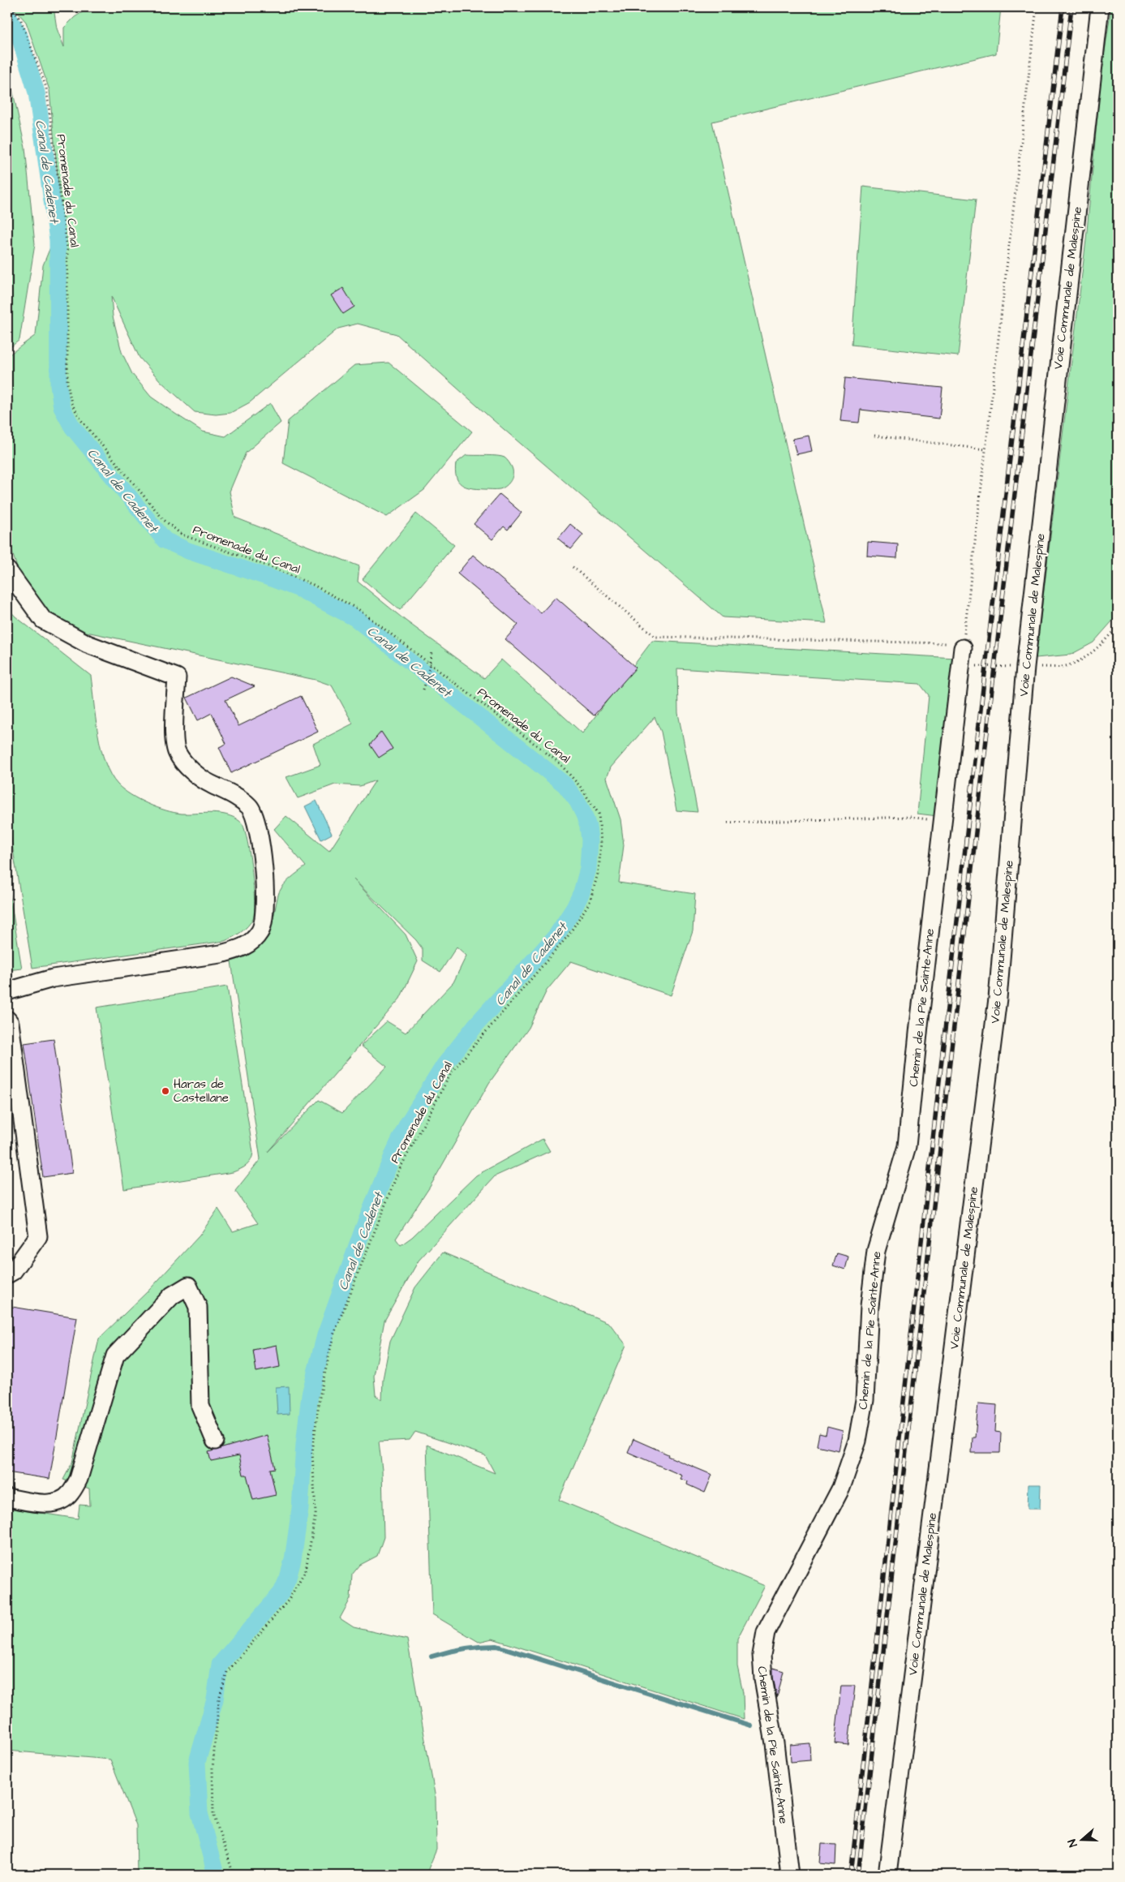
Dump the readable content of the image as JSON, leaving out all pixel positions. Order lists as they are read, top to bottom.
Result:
{
  "streets": {
    "street": ["Voie Communale de Malespine", "Chemin de la Pie Sainte-Anne"],
    "path": ["Promenade du Canal"]
  },
  "water": ["Canal de Cadenet"],
  "places": ["Haras de Castellane"],
  "north": "left"
}
